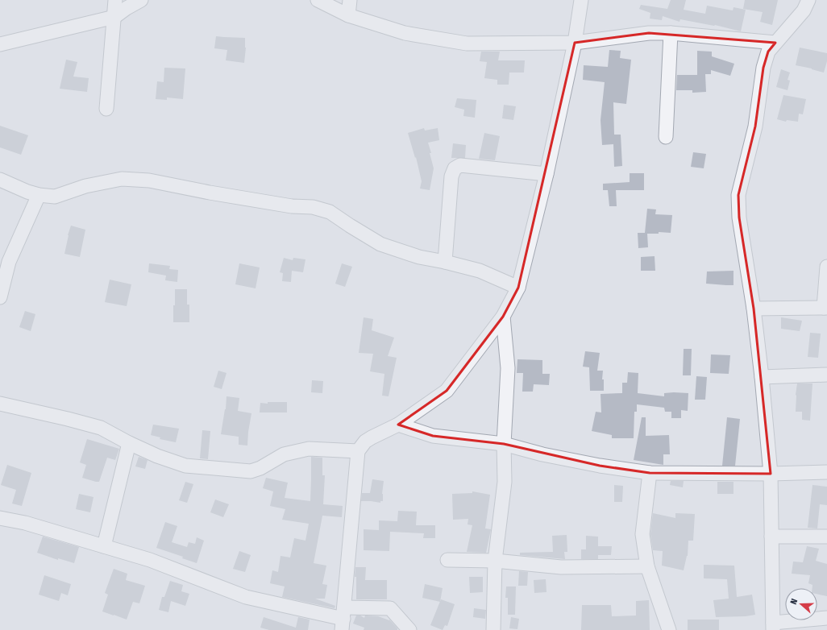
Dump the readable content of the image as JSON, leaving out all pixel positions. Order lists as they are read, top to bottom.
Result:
{
  "north": "left"
}
